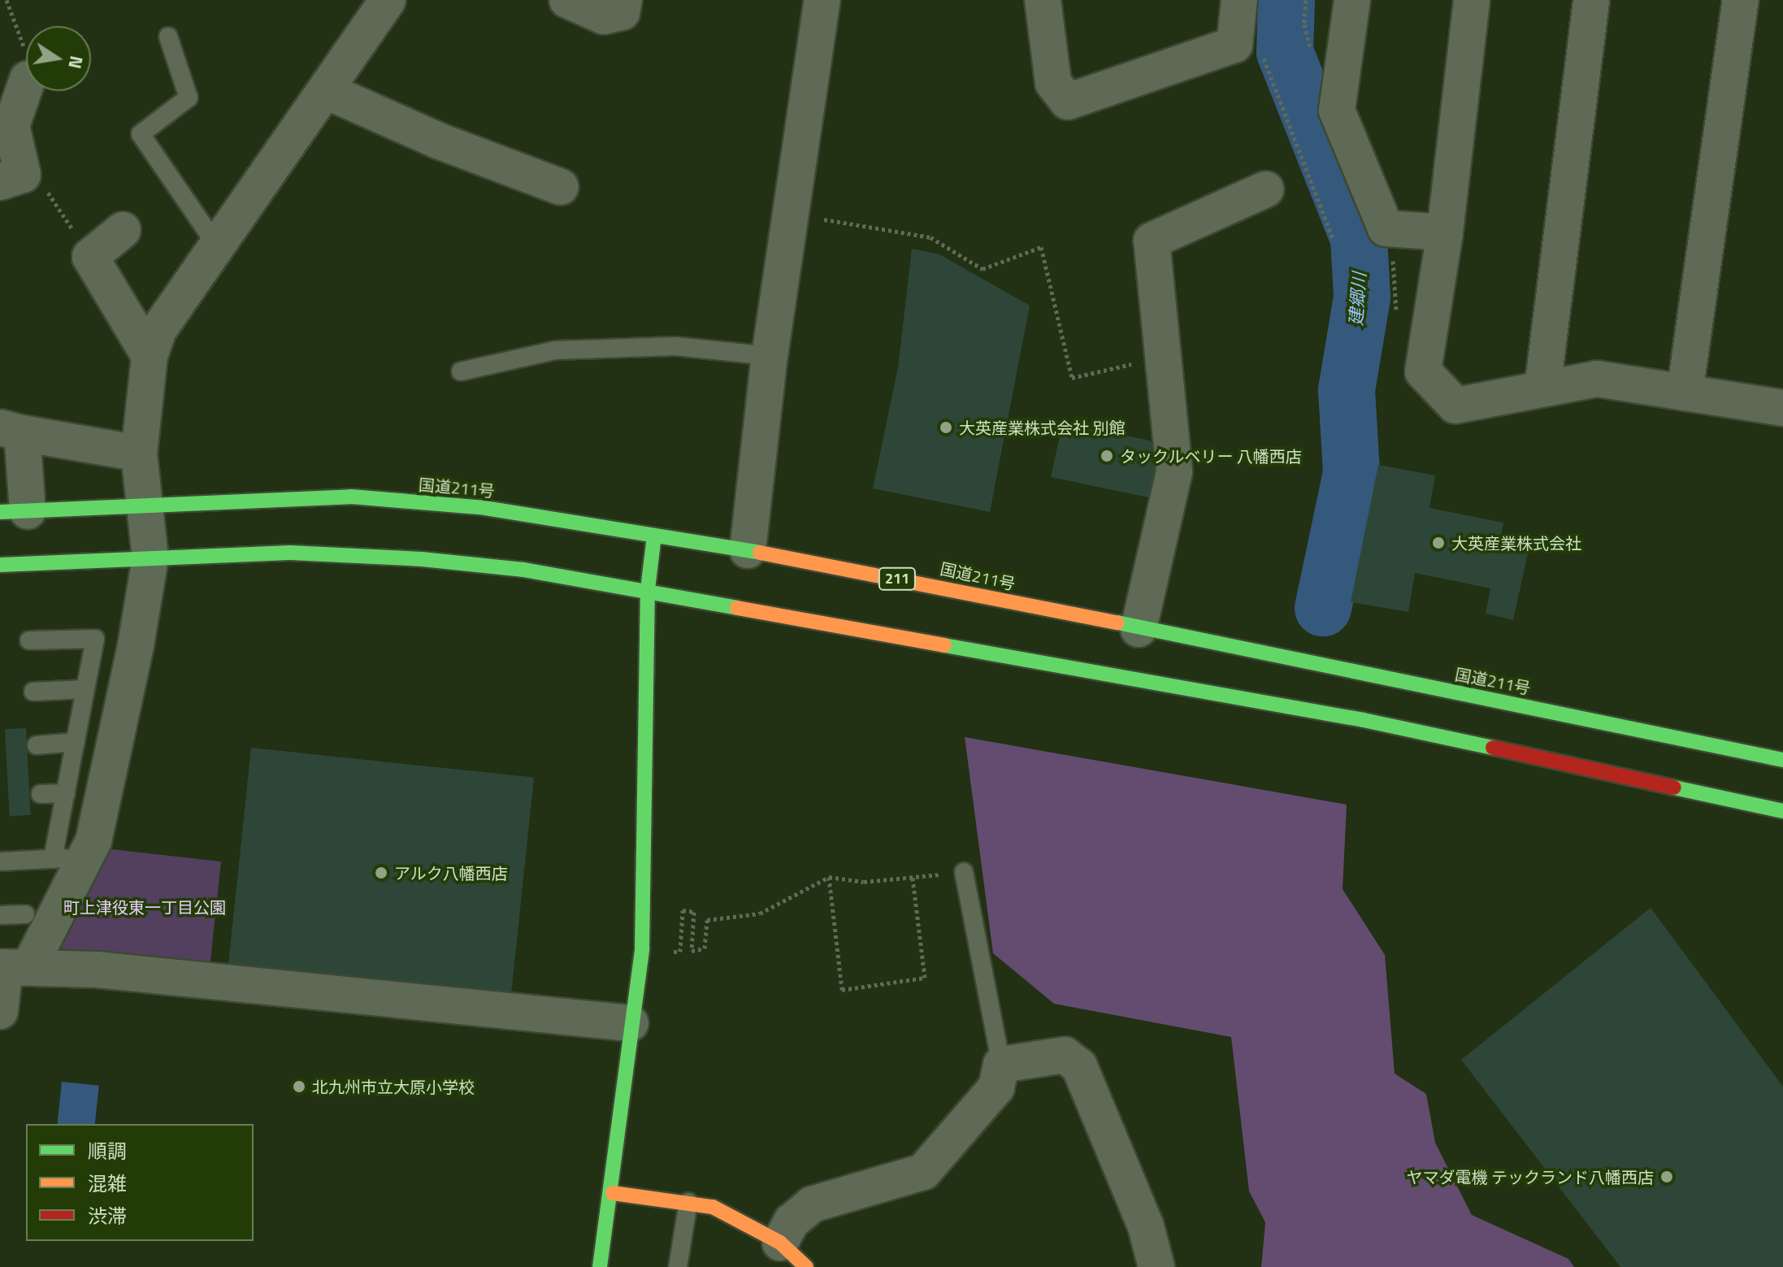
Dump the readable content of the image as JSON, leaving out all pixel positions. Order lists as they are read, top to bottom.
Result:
{
  "streets": {
    "main road": ["国道211号", "211"]
  },
  "water": ["建郷川"],
  "parks": ["町上津役東一丁目公園"],
  "places": [
    "大英産業株式会社 別館",
    "タックルベリー 八幡西店",
    "大英産業株式会社",
    "アルク八幡西店",
    "北九州市立大原小学校",
    "ヤマダ電機 テックランド八幡西店"
  ],
  "legend": ["順調", "混雑", "渋滞"],
  "north": "right"
}
